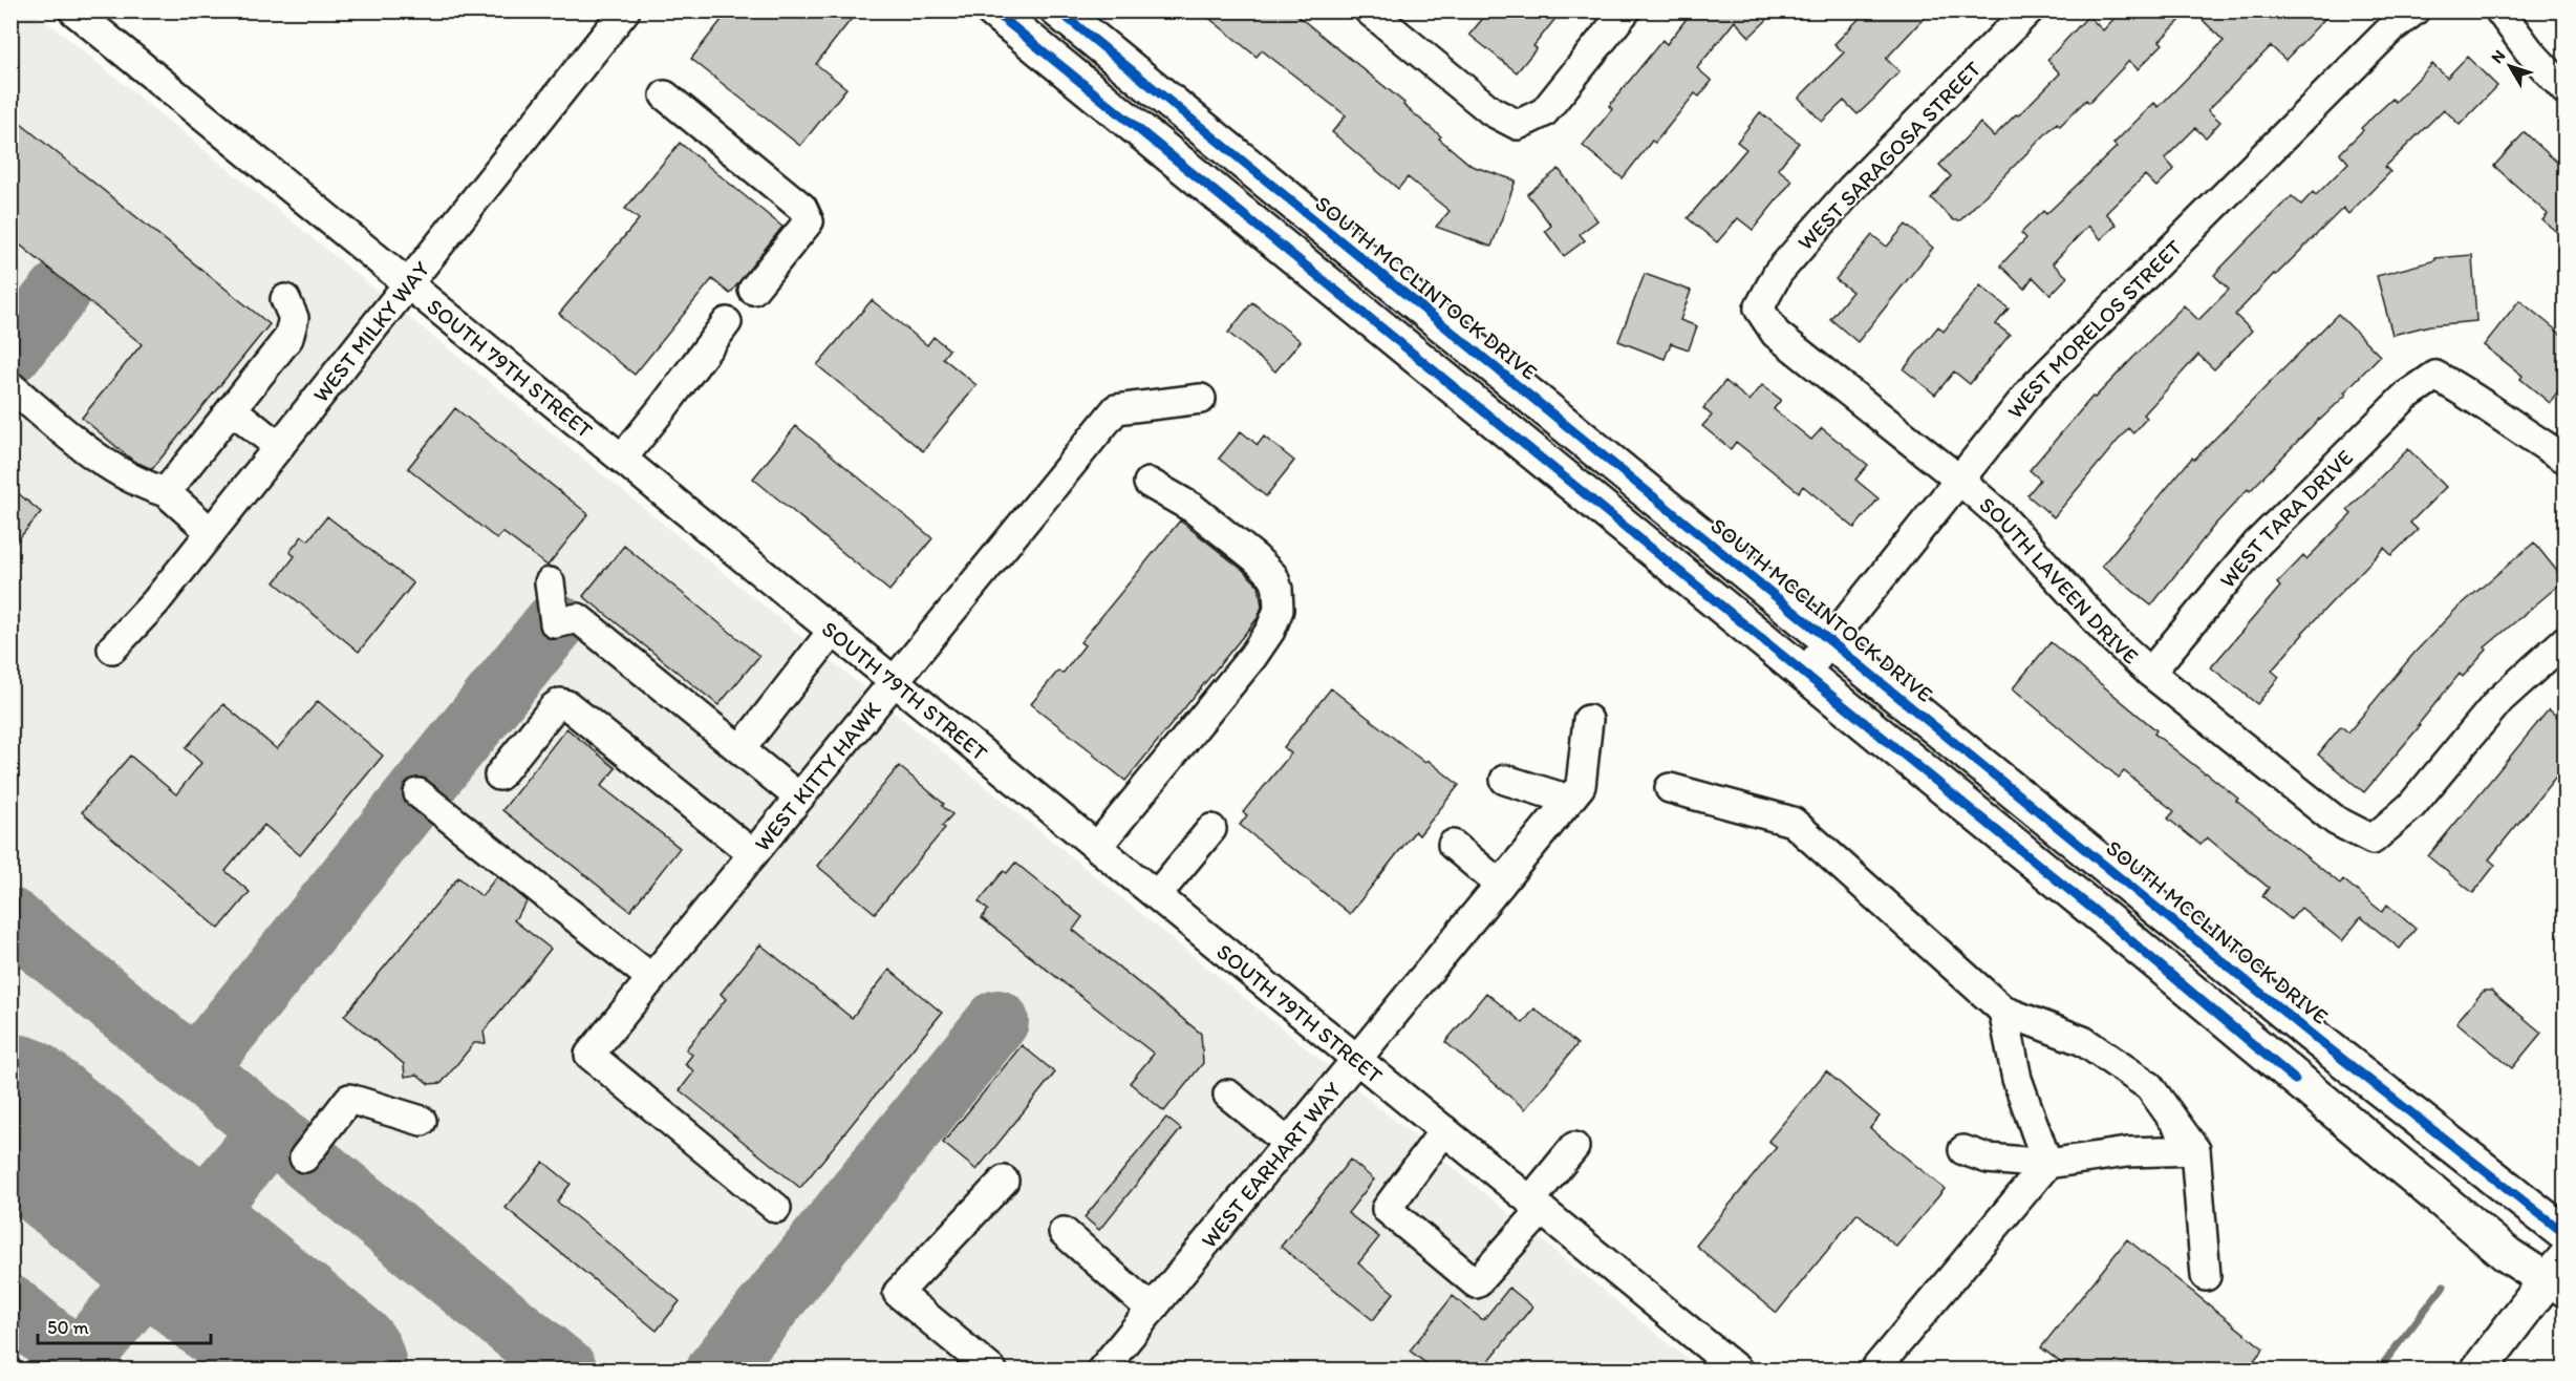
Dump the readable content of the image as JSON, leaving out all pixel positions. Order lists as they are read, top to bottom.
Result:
{
  "streets": {
    "main road": ["SOUTH MCCLINTOCK DRIVE"],
    "street": [
      "WEST SARAGOSA STREET",
      "WEST MORELOS STREET",
      "WEST MILKY WAY",
      "SOUTH 79TH STREET",
      "WEST TARA DRIVE",
      "SOUTH LAVEEN DRIVE",
      "WEST KITTY HAWK",
      "WEST EARHART WAY"
    ]
  },
  "crossings": [
    ["WEST SARAGOSA STREET", "SOUTH LAVEEN DRIVE"],
    ["SOUTH MCCLINTOCK DRIVE", "WEST MORELOS STREET"],
    ["WEST MORELOS STREET", "SOUTH LAVEEN DRIVE"],
    ["WEST MILKY WAY", "SOUTH 79TH STREET"],
    ["SOUTH 79TH STREET", "WEST KITTY HAWK"],
    ["SOUTH 79TH STREET", "WEST EARHART WAY"],
    ["WEST TARA DRIVE", "SOUTH LAVEEN DRIVE"]
  ],
  "scale_bar": "50 m",
  "north": "top left"
}
